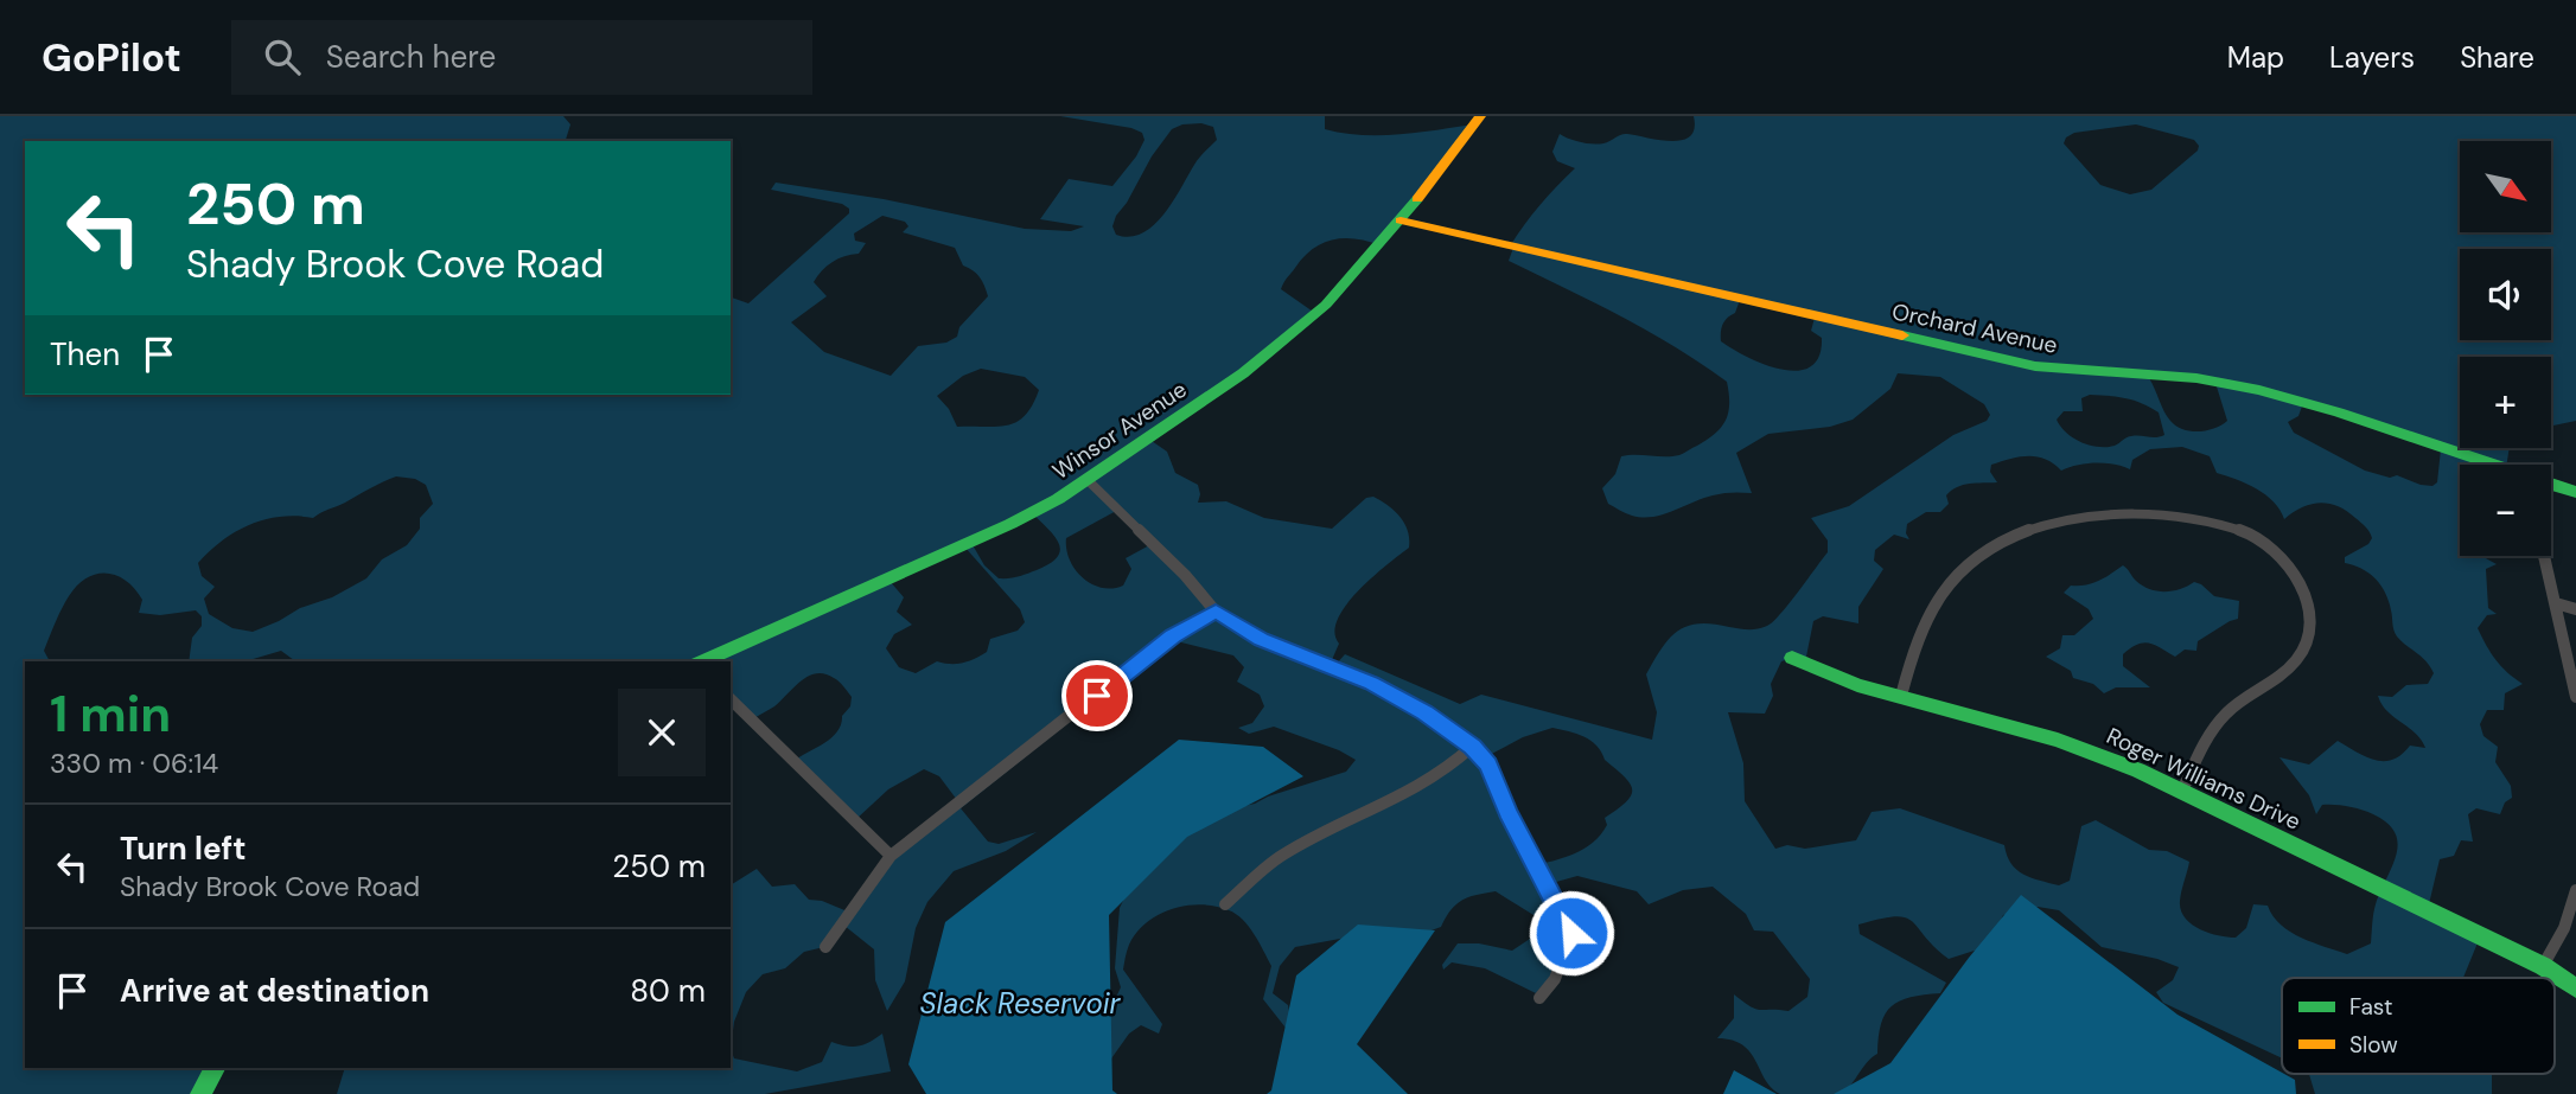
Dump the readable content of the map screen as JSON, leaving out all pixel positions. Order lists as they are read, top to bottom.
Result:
{
  "streets": {
    "street": ["Orchard Avenue", "Winsor Avenue", "Roger Williams Drive"]
  },
  "crossings": [
    ["Orchard Avenue", "Winsor Avenue"]
  ],
  "water": ["Slack Reservoir"],
  "legend": ["Fast", "Slow"],
  "north": "bottom right",
  "page": {
    "header": "GoPilot",
    "search": "Search here",
    "nav": ["Map", "Layers", "Share"],
    "map_buttons": ["+", "−"],
    "turn": ["250 m", "Shady Brook Cove Road"],
    "then": "Then",
    "heading": ["1 min", "330 m · 06:14"],
    "list": [
      {
        "name": "Turn left",
        "note": "Shady Brook Cove Road",
        "value": "250 m"
      },
      {
        "name": "Arrive at destination",
        "value": "80 m"
      }
    ]
  }
}
